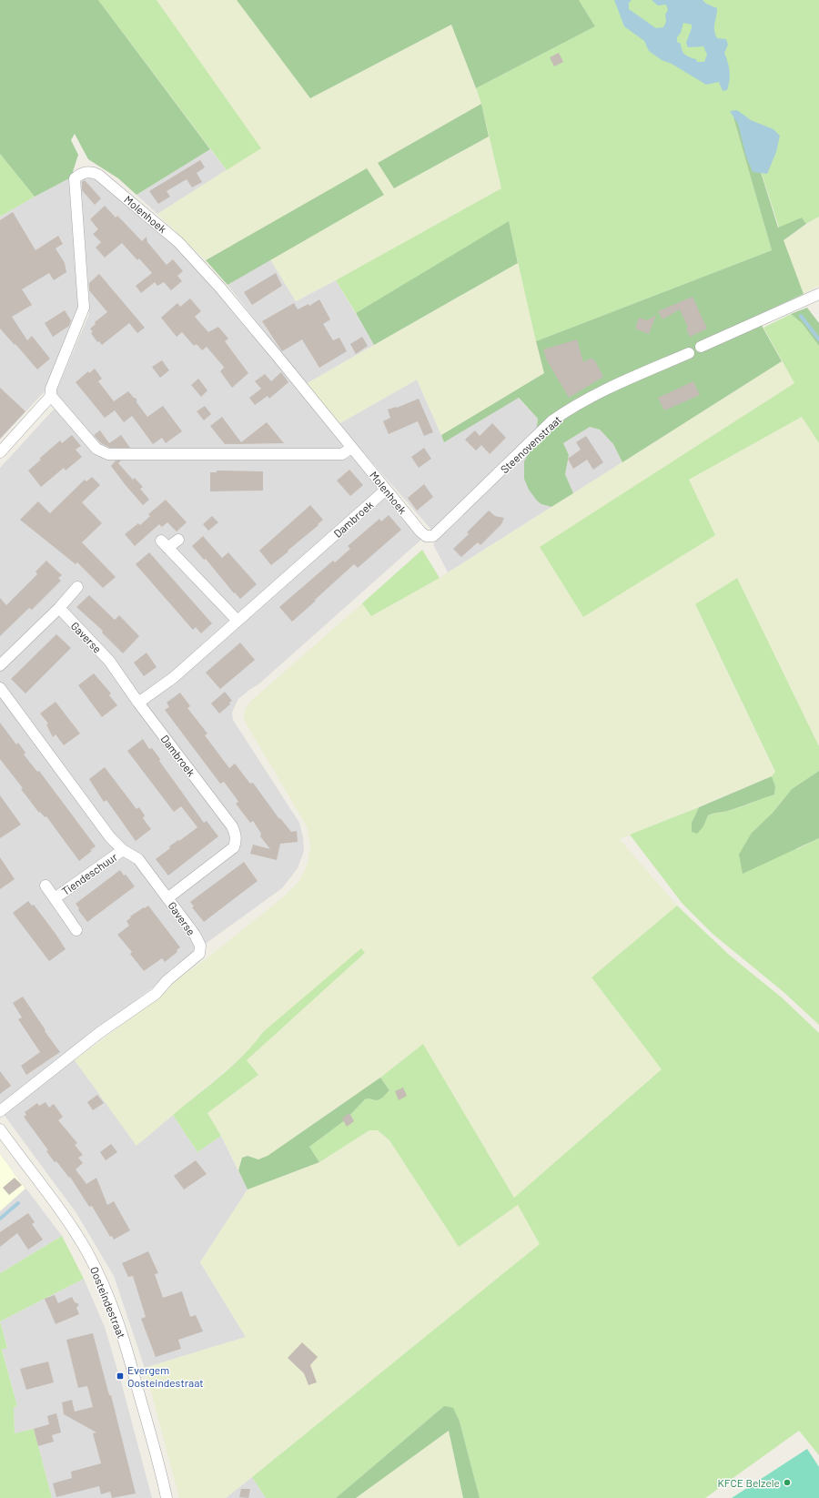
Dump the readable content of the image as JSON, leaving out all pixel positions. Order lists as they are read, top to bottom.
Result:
{
  "streets": {
    "street": [
      "Molenhoek",
      "Steenovenstraat",
      "Dambroek",
      "Gaverse",
      "Tiendeschuur",
      "Oosteindestraat"
    ]
  },
  "crossings": [
    ["Molenhoek", "Steenovenstraat"],
    ["Molenhoek", "Dambroek"],
    ["Dambroek", "Gaverse"],
    ["Gaverse", "Tiendeschuur"]
  ],
  "places": {
    "transit": ["Evergem Oosteindestraat"],
    "other": ["KFCE Belzele"]
  }
}
